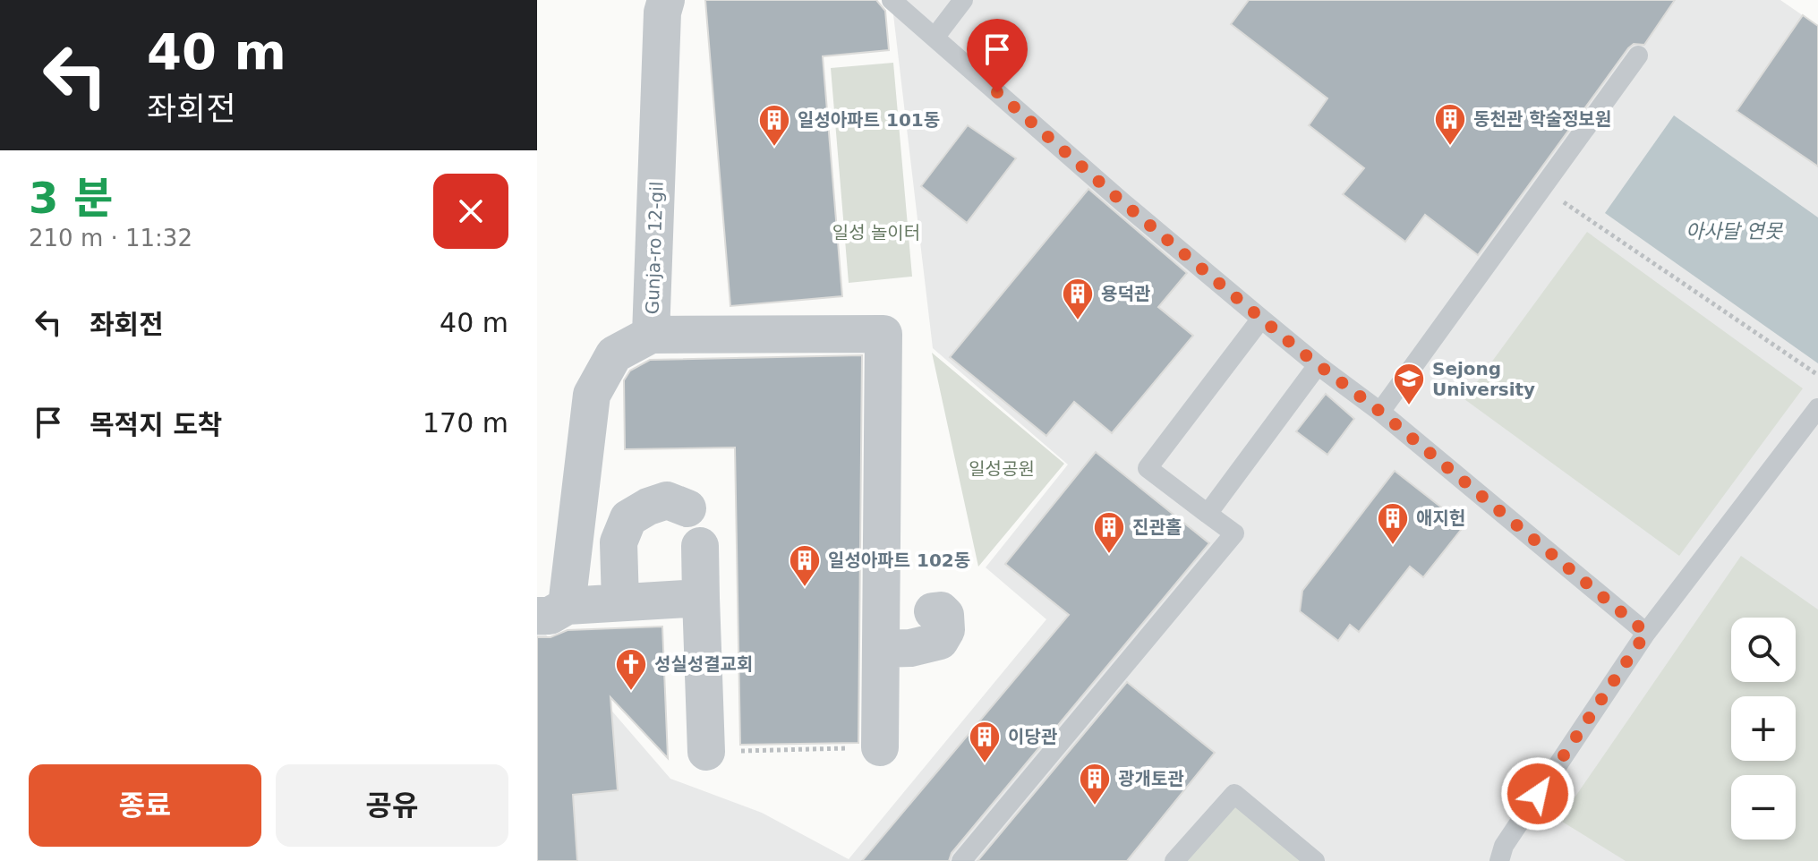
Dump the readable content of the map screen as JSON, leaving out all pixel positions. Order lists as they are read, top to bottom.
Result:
{
  "streets": {
    "street": ["Gunja-ro 12-gil"]
  },
  "water": ["아사달 연못"],
  "parks": ["일성 놀이터", "일성공원"],
  "places": {
    "building": [
      "동천관 학술정보원",
      "일성아파트 101동",
      "용덕관",
      "애지헌",
      "진관홀",
      "일성아파트 102동",
      "이당관",
      "광개토관"
    ],
    "school or university": ["Sejong University"],
    "church": ["성실성결교회"]
  },
  "page": {
    "turn": ["40 m", "좌회전"],
    "heading": ["3 분", "210 m · 11:32"],
    "list": [
      {
        "name": "좌회전",
        "value": "40 m"
      },
      {
        "name": "목적지 도착",
        "value": "170 m"
      }
    ],
    "map_buttons": ["+", "−"],
    "buttons": ["종료", "공유"]
  }
}
